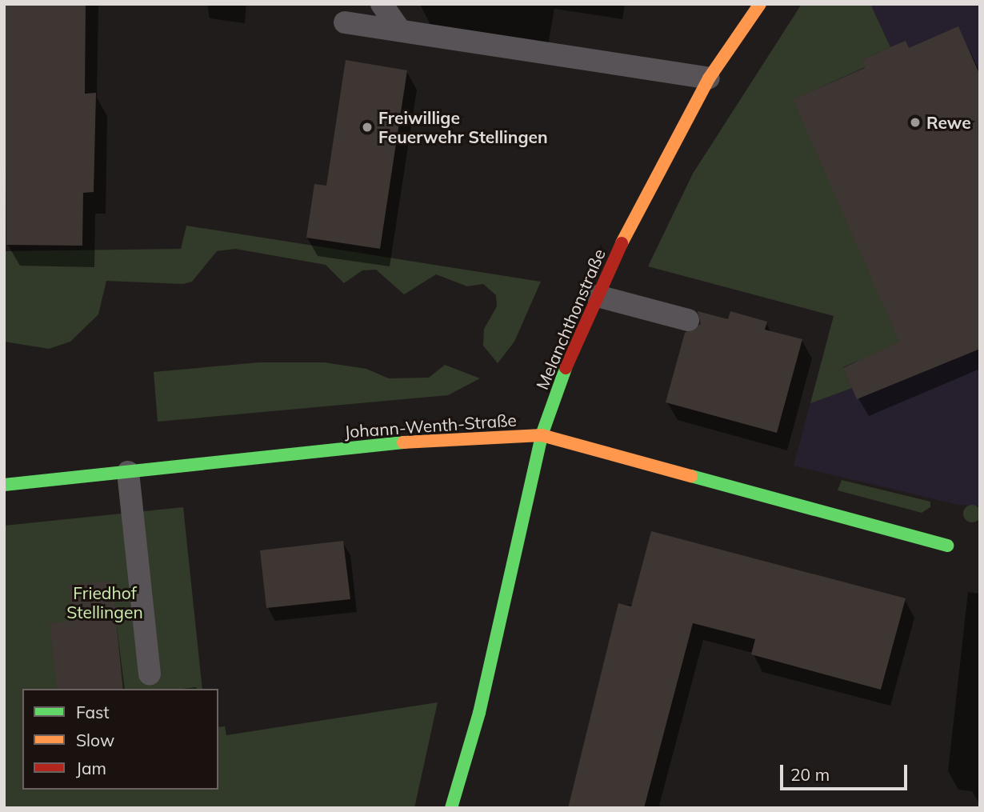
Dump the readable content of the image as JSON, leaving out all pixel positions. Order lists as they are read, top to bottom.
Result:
{
  "streets": {
    "street": ["Melanchthonstraße", "Johann-Wenth-Straße"]
  },
  "crossings": [
    ["Melanchthonstraße", "Johann-Wenth-Straße"]
  ],
  "parks": ["Friedhof Stellingen"],
  "places": ["Rewe", "Freiwillige Feuerwehr Stellingen"],
  "legend": ["Fast", "Slow", "Jam"],
  "scale_bar": "20 m"
}
